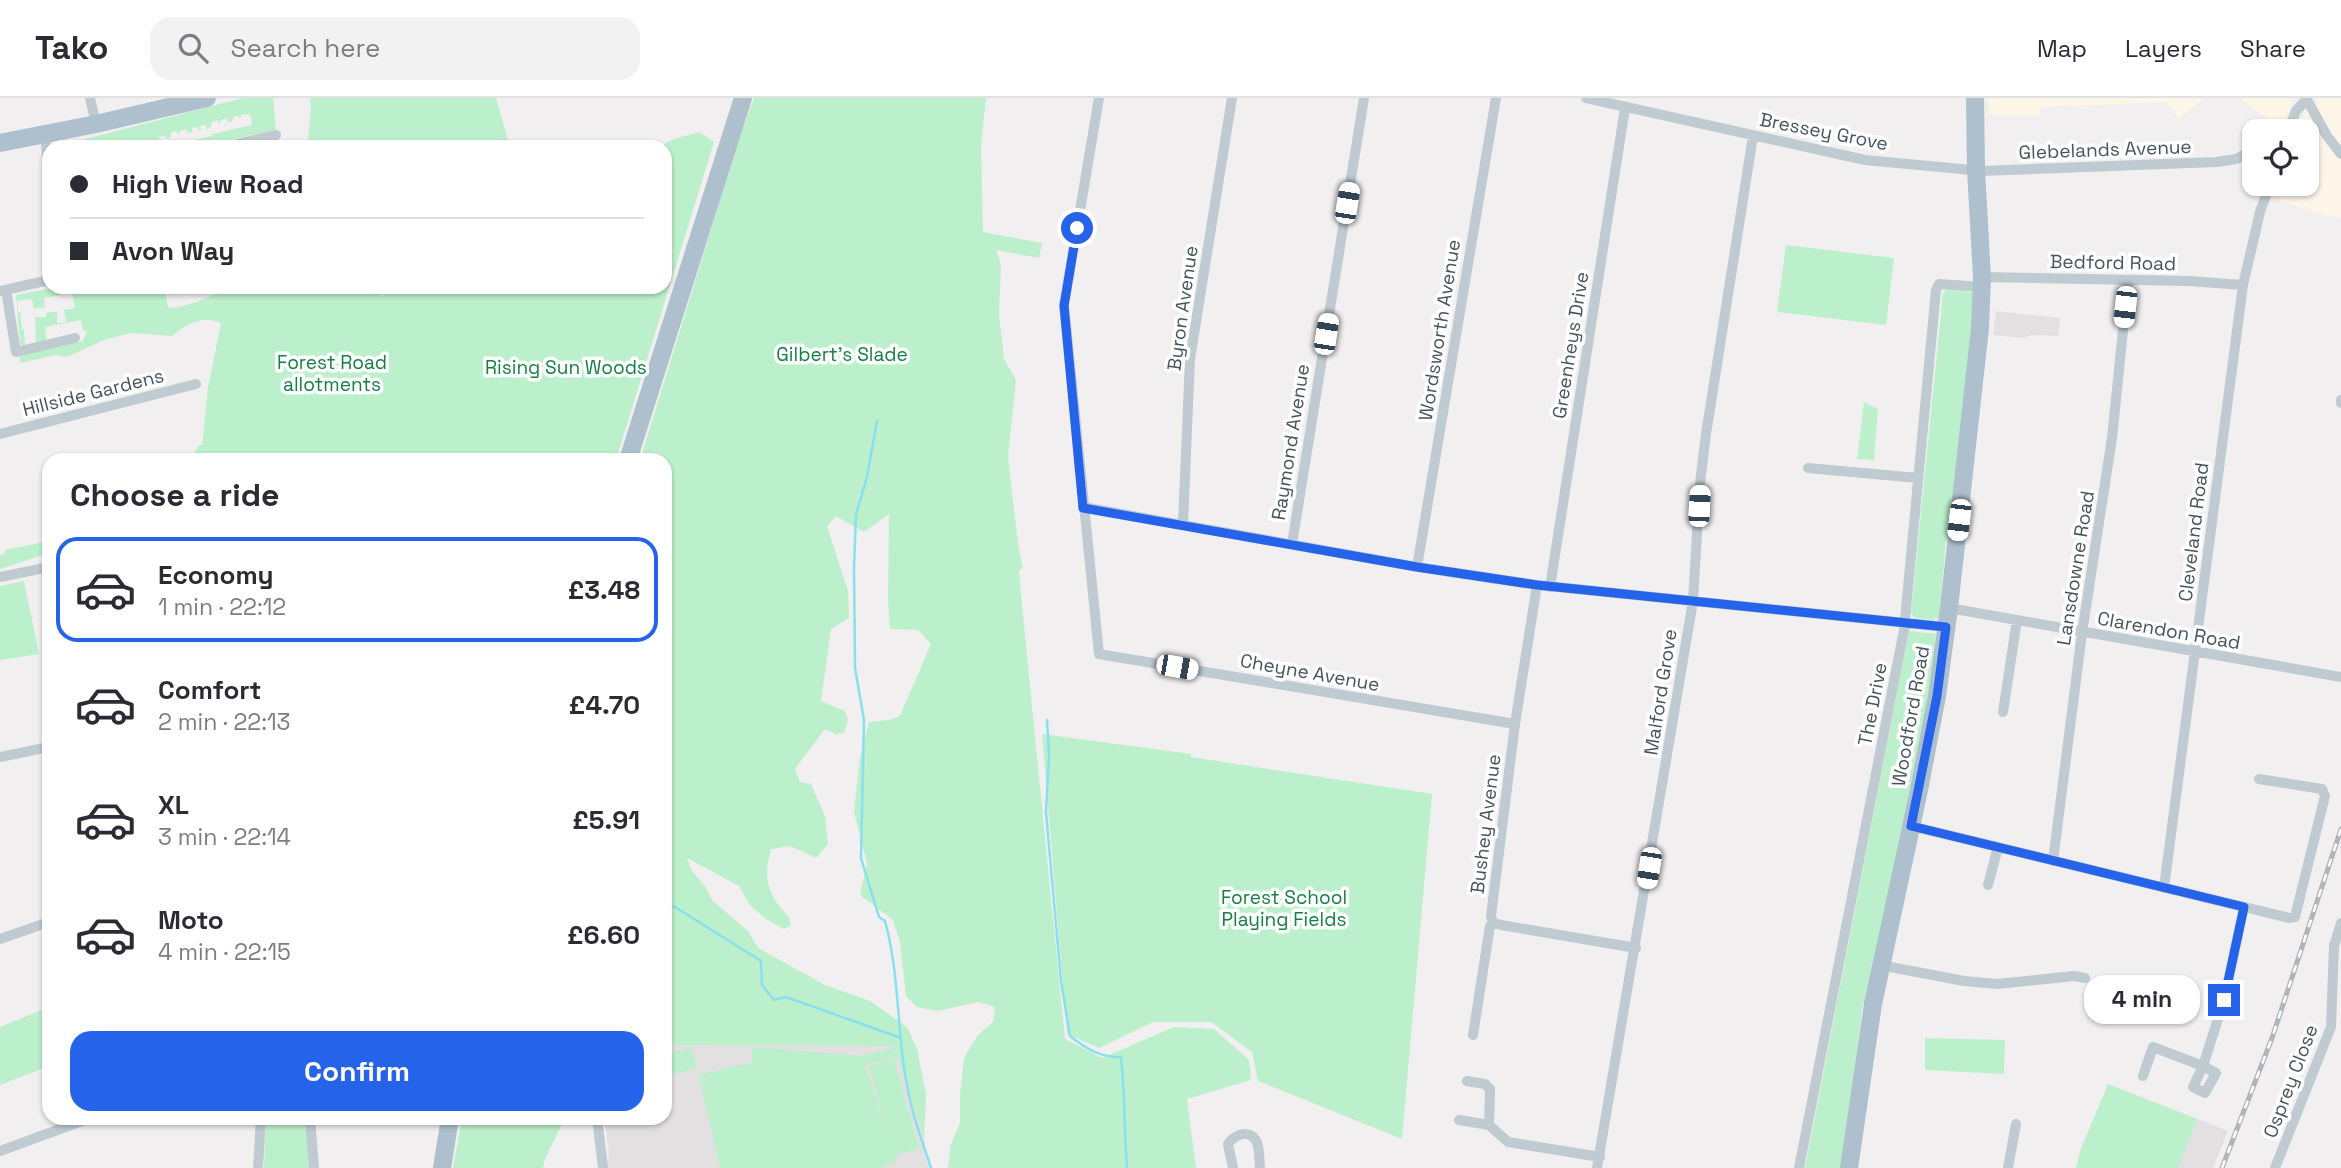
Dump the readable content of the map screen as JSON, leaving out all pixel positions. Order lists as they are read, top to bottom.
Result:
{
  "streets": {
    "main road": ["Woodford Road"],
    "street": [
      "Bressey Grove",
      "Glebelands Avenue",
      "Bedford Road",
      "Byron Avenue",
      "Wordsworth Avenue",
      "Greenheys Drive",
      "Hillside Gardens",
      "Raymond Avenue",
      "Cleveland Road",
      "Lansdowne Road",
      "Clarendon Road",
      "Cheyne Avenue",
      "Malford Grove",
      "The Drive",
      "Bushey Avenue",
      "Osprey Close"
    ]
  },
  "crossings": [
    ["Bressey Grove", "Glebelands Avenue"],
    ["Bressey Grove", "Greenheys Drive"],
    ["Bressey Grove", "Malford Grove"],
    ["Bressey Grove", "Woodford Road"],
    ["Glebelands Avenue", "Woodford Road"],
    ["Bedford Road", "Cleveland Road"],
    ["Bedford Road", "Lansdowne Road"],
    ["Bedford Road", "The Drive"],
    ["Bedford Road", "Woodford Road"],
    ["Cleveland Road", "Clarendon Road"],
    ["Lansdowne Road", "Clarendon Road"],
    ["Clarendon Road", "Woodford Road"],
    ["Cheyne Avenue", "Bushey Avenue"],
    ["Malford Grove", "Bushey Avenue"],
    ["The Drive", "Woodford Road"]
  ],
  "parks": [
    "Gilbert's Slade",
    "Forest Road allotments",
    "Rising Sun Woods",
    "Forest School Playing Fields"
  ],
  "page": {
    "header": "Tako",
    "search": "Search here",
    "nav": ["Map", "Layers", "Share"],
    "banner": ["High View Road", "Avon Way"],
    "heading": "Choose a ride",
    "list": [
      {
        "name": "Economy",
        "note": "1 min · 22:12",
        "value": "£3.48"
      },
      {
        "name": "Comfort",
        "note": "2 min · 22:13",
        "value": "£4.70"
      },
      {
        "name": "XL",
        "note": "3 min · 22:14",
        "value": "£5.91"
      },
      {
        "name": "Moto",
        "note": "4 min · 22:15",
        "value": "£6.60"
      }
    ],
    "bubble": "4 min",
    "buttons": "Confirm"
  }
}
